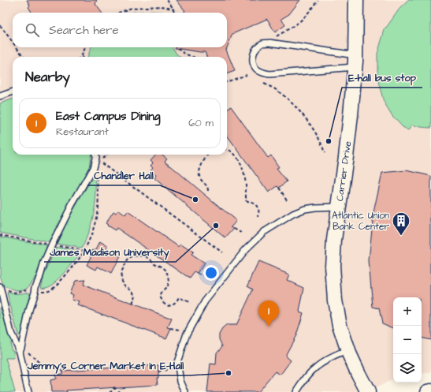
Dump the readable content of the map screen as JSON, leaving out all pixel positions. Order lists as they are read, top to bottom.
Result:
{
  "streets": {
    "street": ["Carrier Drive"]
  },
  "places": {
    "other": [
      "E-hall bus stop",
      "Chandler Hall",
      "James Madison University",
      "Jemmy’s Corner Market in E-Hall"
    ],
    "building": ["Atlantic Union Bank Center"]
  },
  "page": {
    "search": "Search here",
    "heading": "Nearby",
    "list": [
      {
        "mark": "1",
        "name": "East Campus Dining",
        "note": "Restaurant",
        "value": "60 m"
      }
    ],
    "map_buttons": ["+", "−"],
    "pins": "1"
  }
}
